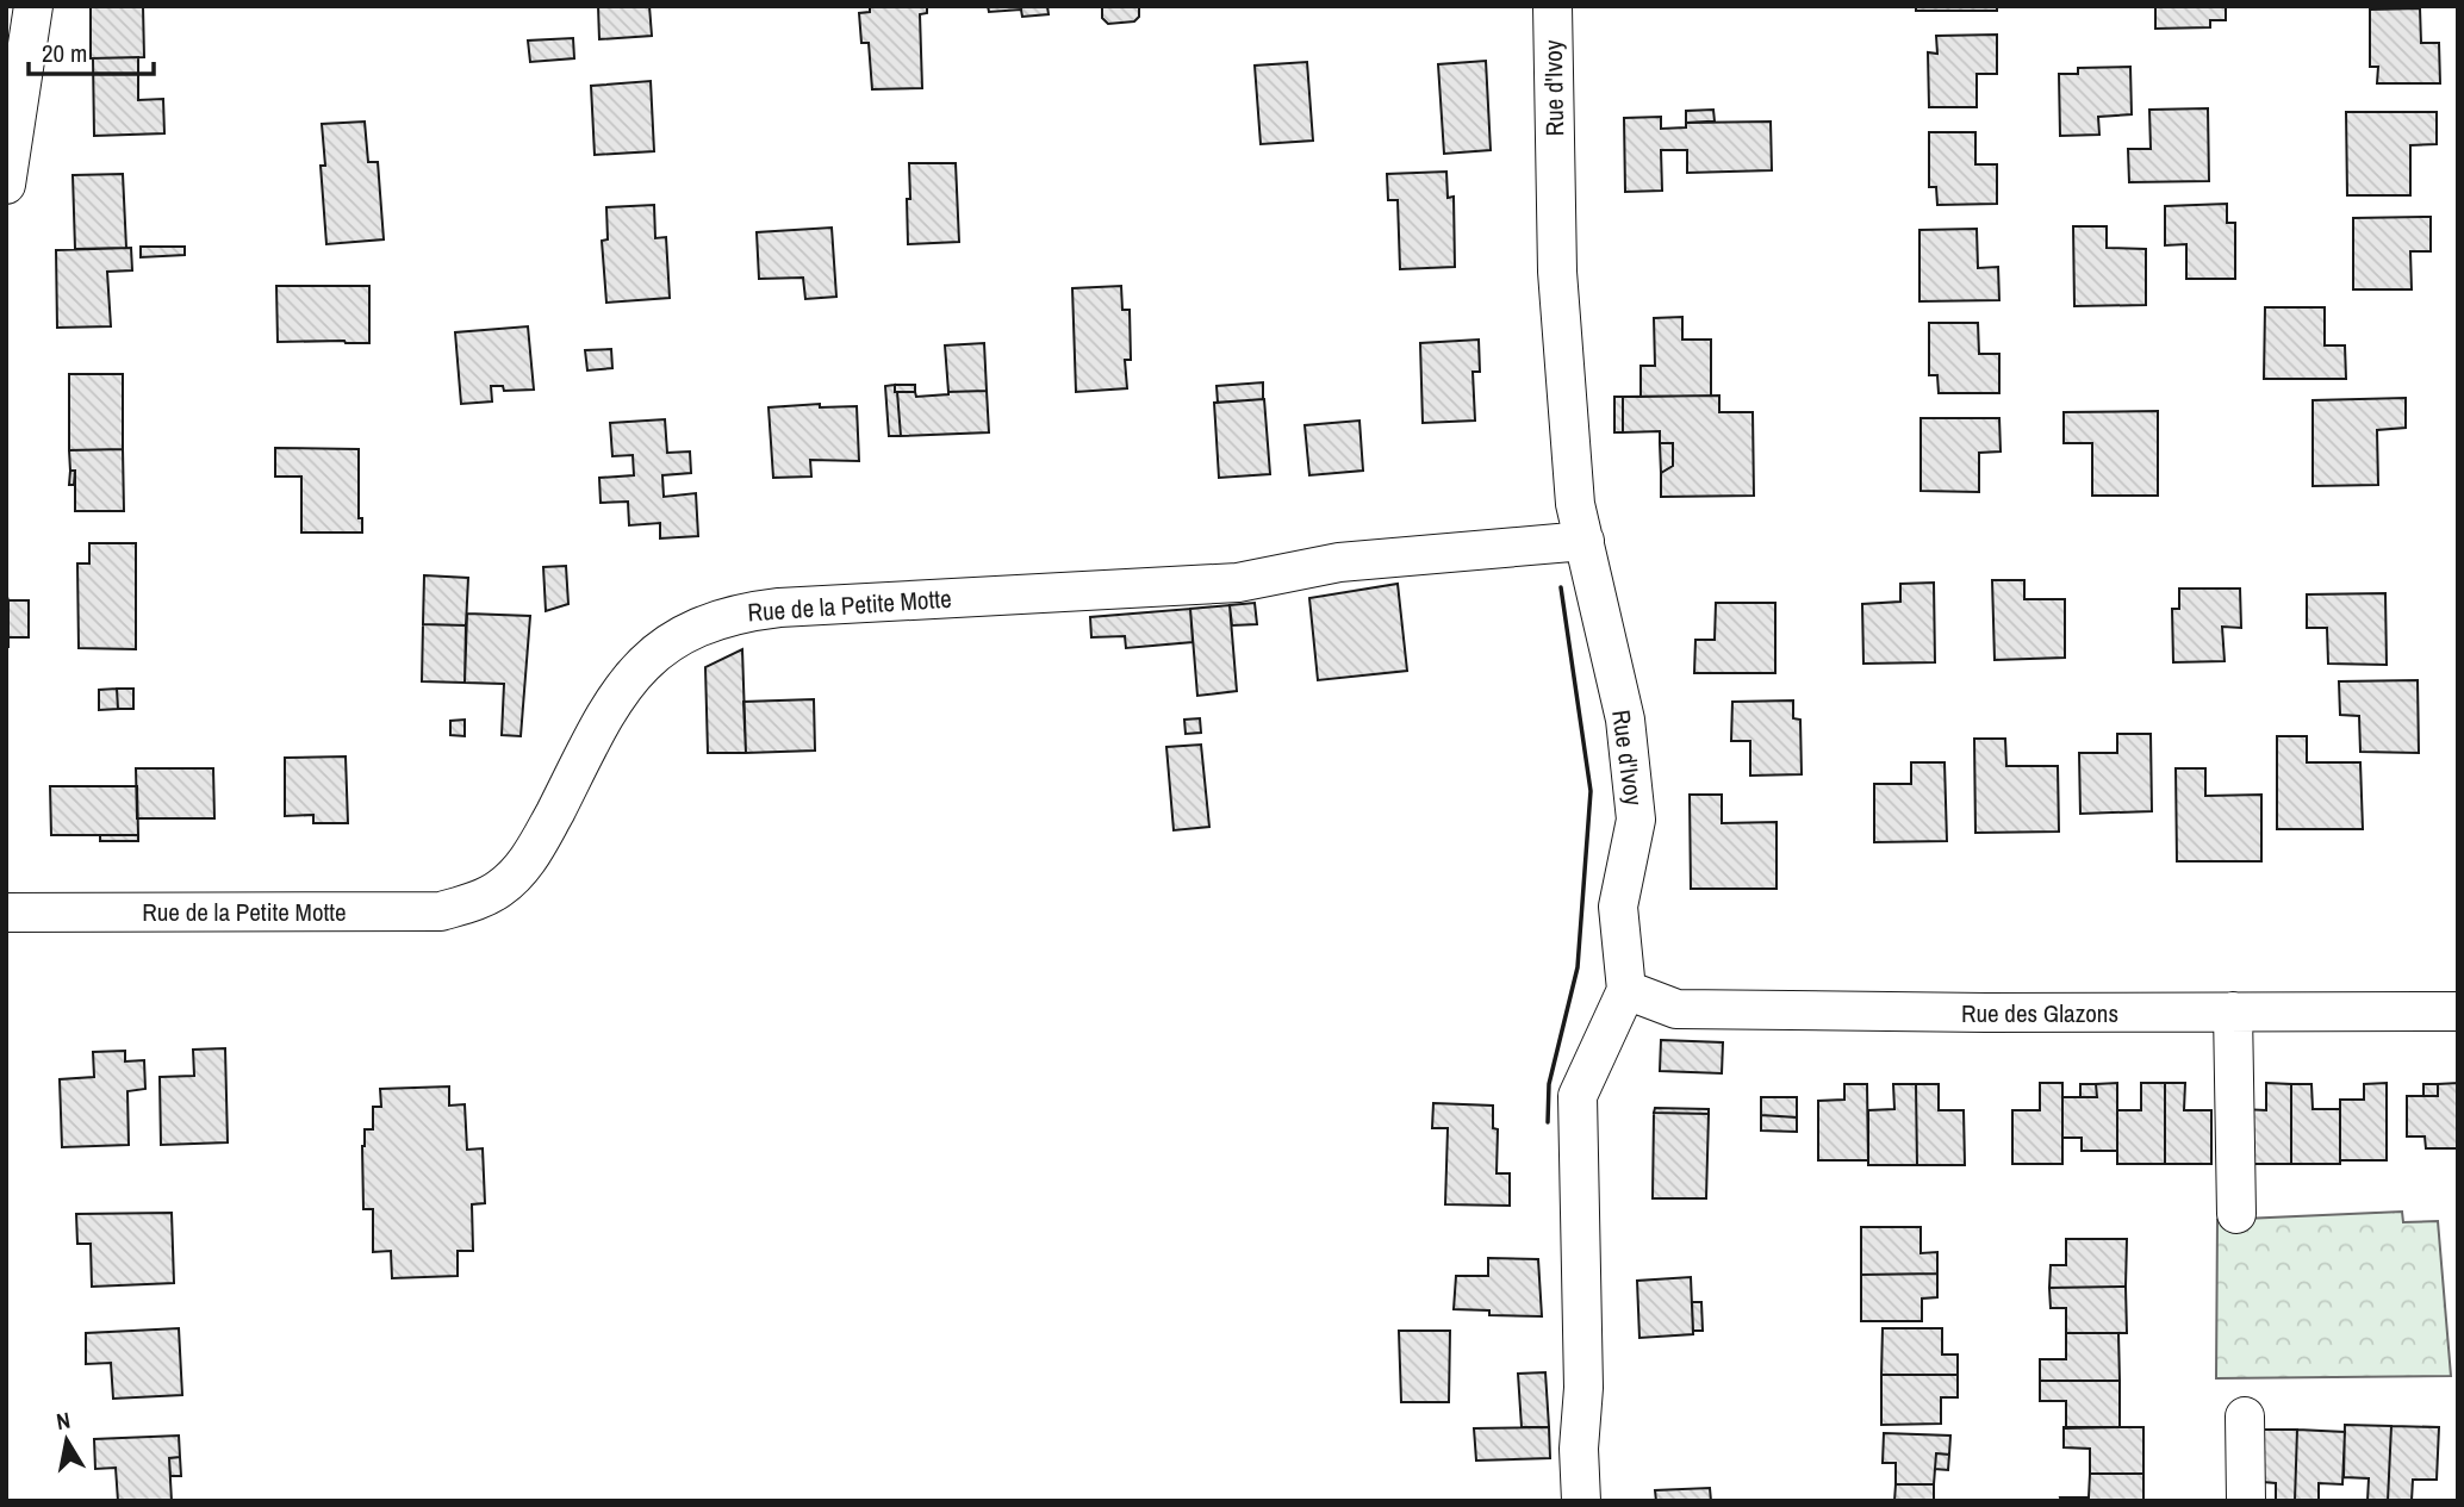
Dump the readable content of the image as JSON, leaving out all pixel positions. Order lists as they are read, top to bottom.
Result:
{
  "streets": {
    "street": ["Rue d'Ivoy", "Rue de la Petite Motte", "Rue des Glazons"]
  },
  "crossings": [
    ["Rue d'Ivoy", "Rue de la Petite Motte"],
    ["Rue d'Ivoy", "Rue des Glazons"]
  ],
  "scale_bar": "20 m",
  "north": "top"
}
